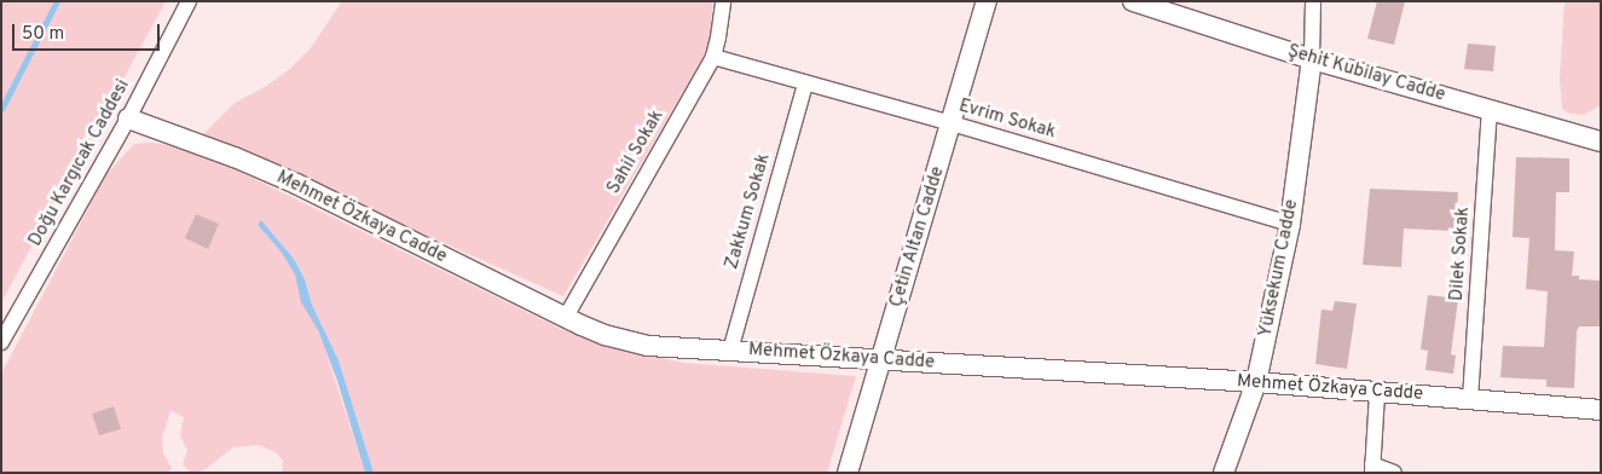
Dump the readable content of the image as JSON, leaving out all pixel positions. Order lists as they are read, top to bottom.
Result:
{
  "streets": {
    "street": [
      "Şehit Kubilay Cadde",
      "Evrim Sokak",
      "Sahil Sokak",
      "Doğu Kargıcak Caddesi",
      "Zakkum Sokak",
      "Mehmet Özkaya Cadde",
      "Çetin Altan Cadde",
      "Dilek Sokak",
      "Yüksekum Cadde"
    ]
  },
  "crossings": [
    ["Şehit Kubilay Cadde", "Dilek Sokak"],
    ["Şehit Kubilay Cadde", "Yüksekum Cadde"],
    ["Evrim Sokak", "Sahil Sokak"],
    ["Evrim Sokak", "Zakkum Sokak"],
    ["Evrim Sokak", "Çetin Altan Cadde"],
    ["Evrim Sokak", "Yüksekum Cadde"],
    ["Sahil Sokak", "Mehmet Özkaya Cadde"],
    ["Doğu Kargıcak Caddesi", "Mehmet Özkaya Cadde"],
    ["Zakkum Sokak", "Mehmet Özkaya Cadde"],
    ["Mehmet Özkaya Cadde", "Çetin Altan Cadde"],
    ["Mehmet Özkaya Cadde", "Dilek Sokak"],
    ["Mehmet Özkaya Cadde", "Yüksekum Cadde"]
  ],
  "scale_bar": "50 m"
}
